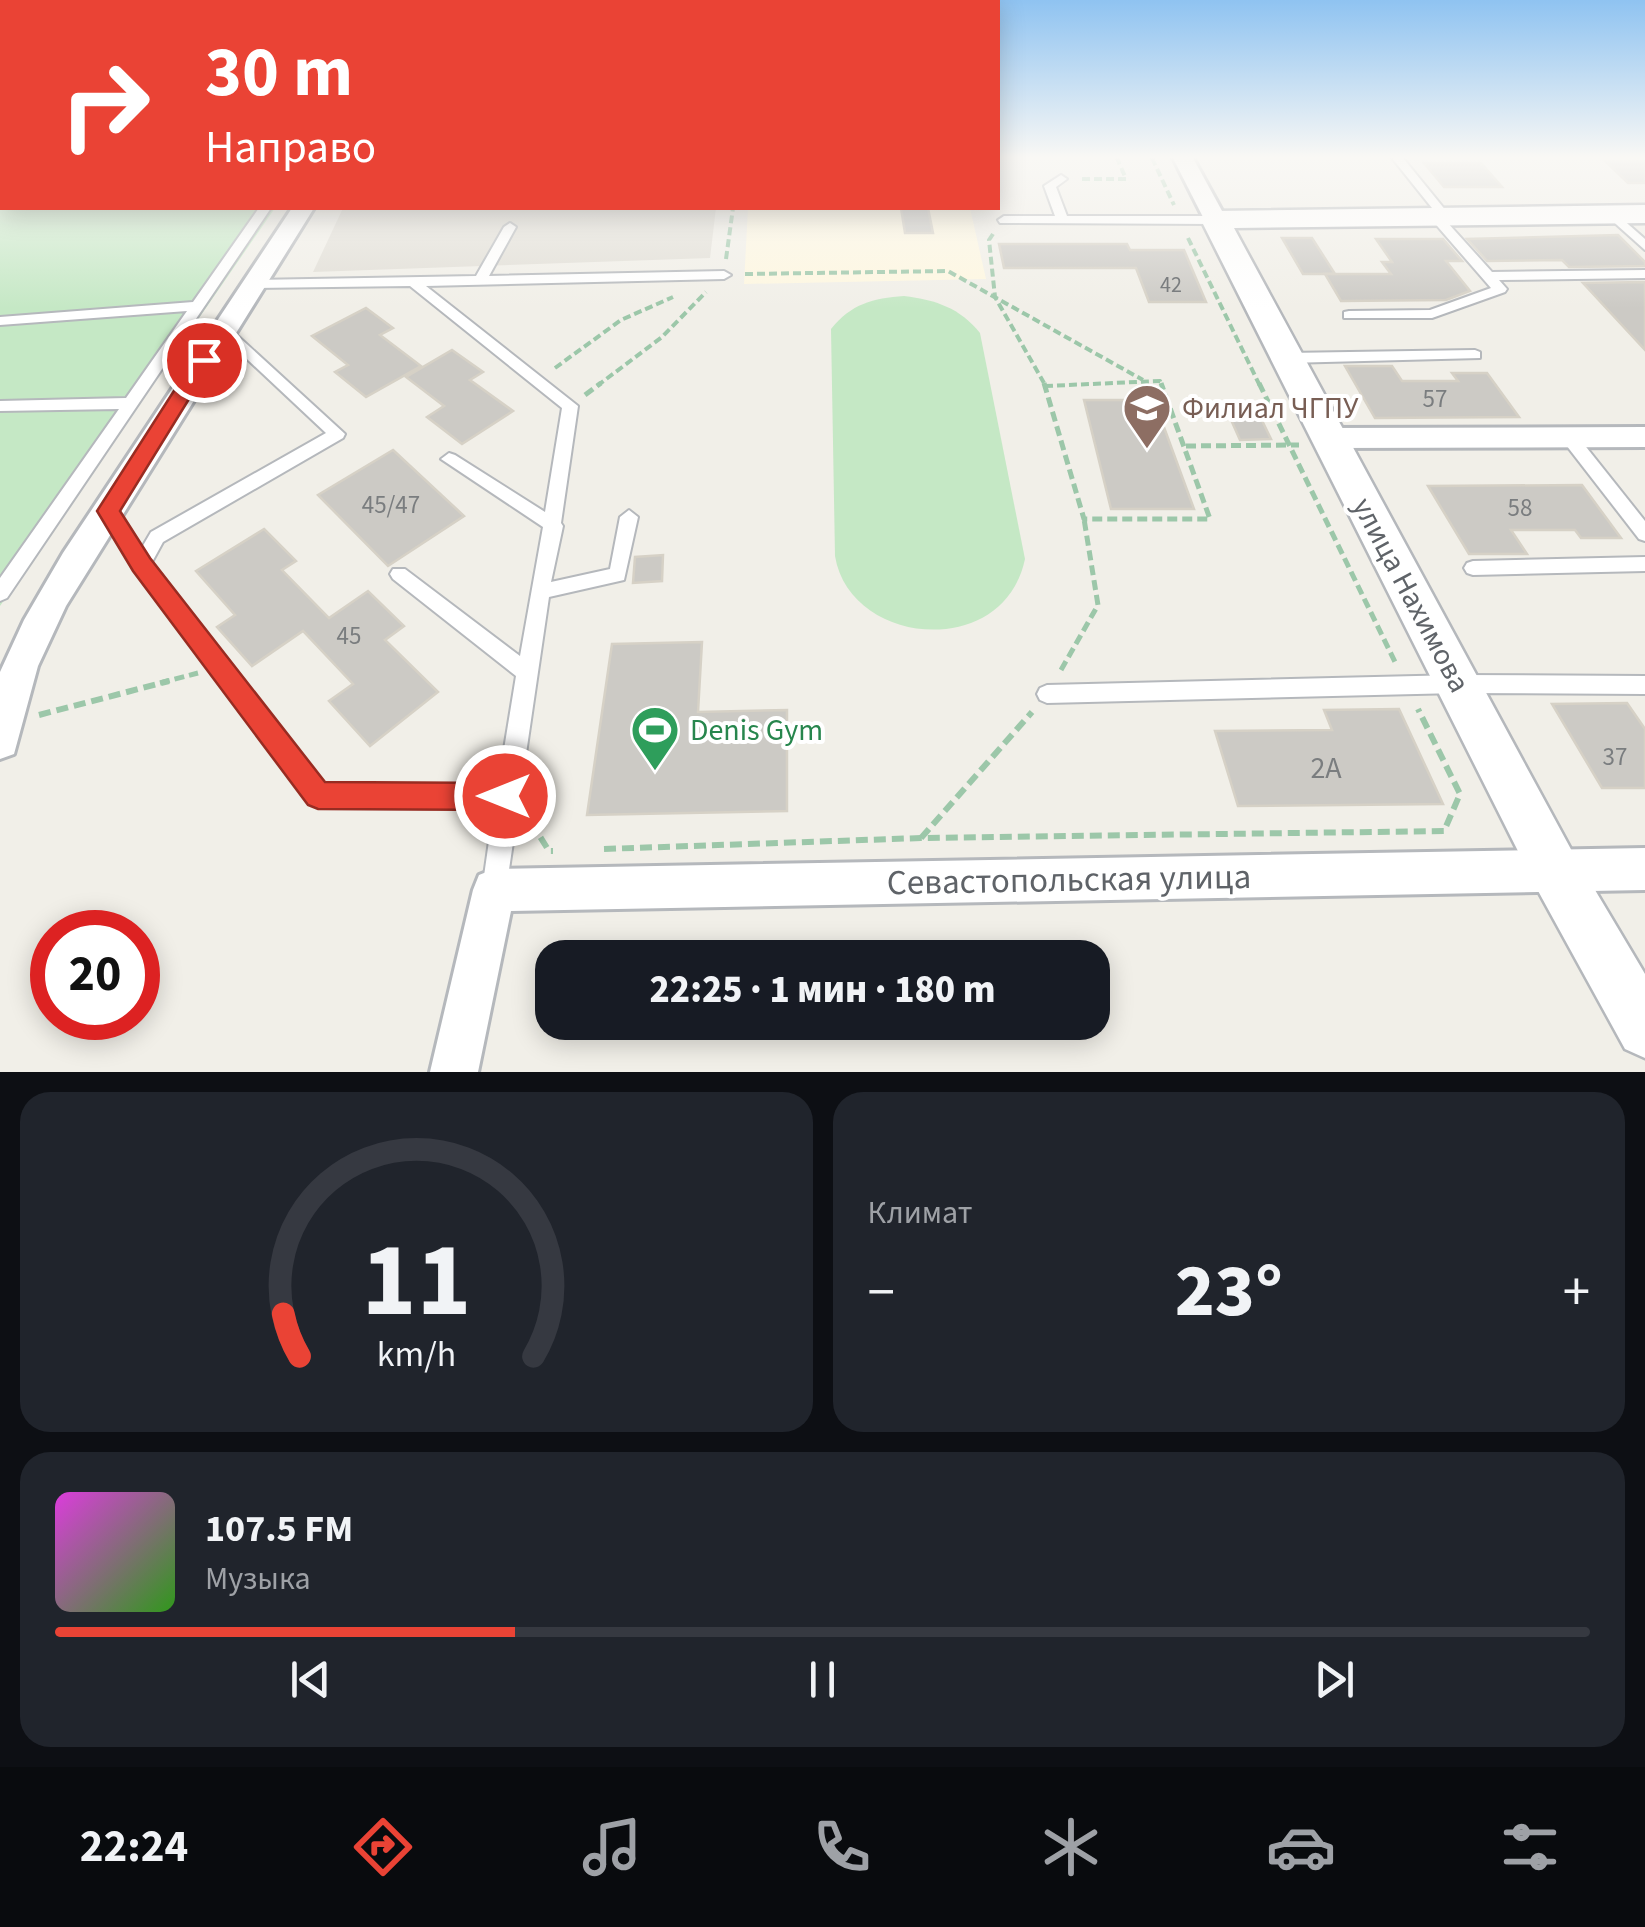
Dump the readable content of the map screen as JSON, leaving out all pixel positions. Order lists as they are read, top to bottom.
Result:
{
  "streets": {
    "street": ["улица Нахимова", "Севастопольская улица"]
  },
  "crossings": [
    ["улица Нахимова", "Севастопольская улица"]
  ],
  "places": {
    "school or university": ["Филиал ЧГПУ"],
    "sports": ["Denis Gym"]
  },
  "house_numbers": [
    "42",
    "57",
    "45/47",
    "58",
    "45",
    "37",
    "2А"
  ],
  "page": {
    "turn": ["30 m", "Направо"],
    "limit": "20",
    "trip": "22:25 · 1 мин · 180 m",
    "tile": "Климат",
    "heat": ["−", "23°", "+"],
    "song": ["107.5 FM", "Музыка"],
    "tabs": "22:24",
    "gauge": ["11", "km/h"]
  }
}
